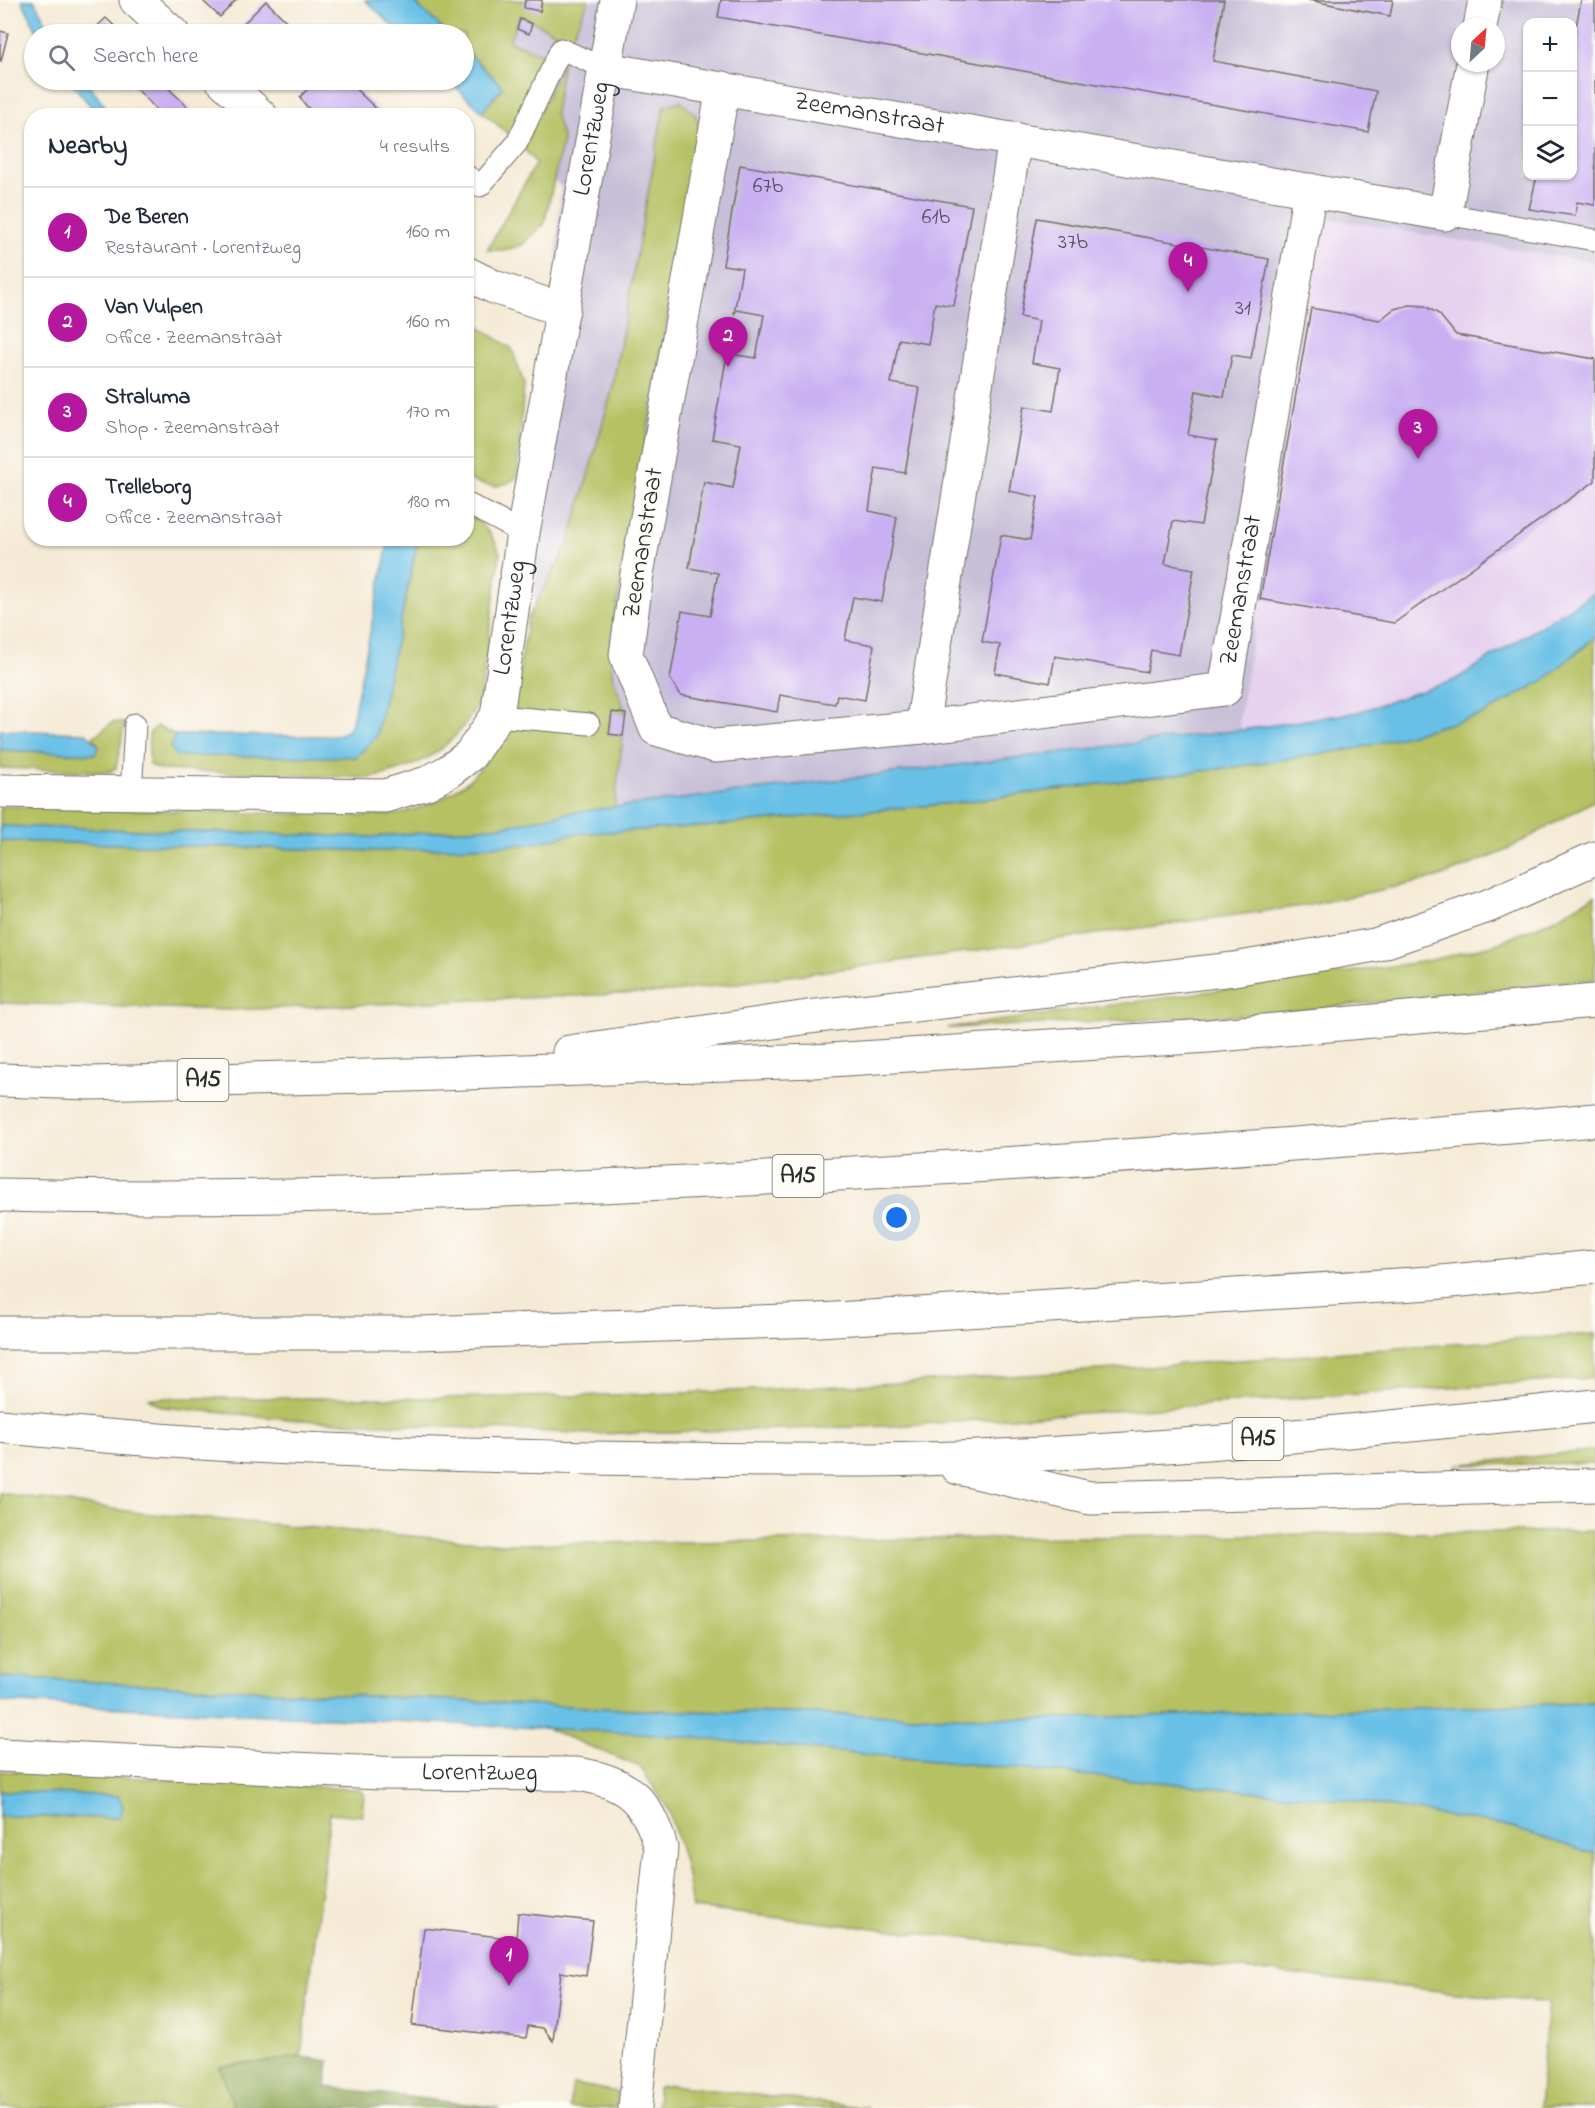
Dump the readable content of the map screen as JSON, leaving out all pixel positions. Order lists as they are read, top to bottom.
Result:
{
  "streets": {
    "main road": ["Zeemanstraat", "Lorentzweg", "A15"]
  },
  "crossings": [
    ["Zeemanstraat", "Lorentzweg"]
  ],
  "house_numbers": [
    "67b",
    "61b",
    "37b",
    "31"
  ],
  "north": "top right",
  "page": {
    "map_buttons": ["+", "−"],
    "search": "Search here",
    "heading": ["Nearby", "4 results"],
    "list": [
      {
        "mark": "1",
        "name": "De Beren",
        "note": "Restaurant · Lorentzweg",
        "value": "160 m"
      },
      {
        "mark": "2",
        "name": "Van Vulpen",
        "note": "Office · Zeemanstraat",
        "value": "160 m"
      },
      {
        "mark": "3",
        "name": "Straluma",
        "note": "Shop · Zeemanstraat",
        "value": "170 m"
      },
      {
        "mark": "4",
        "name": "Trelleborg",
        "note": "Office · Zeemanstraat",
        "value": "180 m"
      }
    ],
    "pins": [
      "4",
      "2",
      "3",
      "1"
    ]
  }
}
